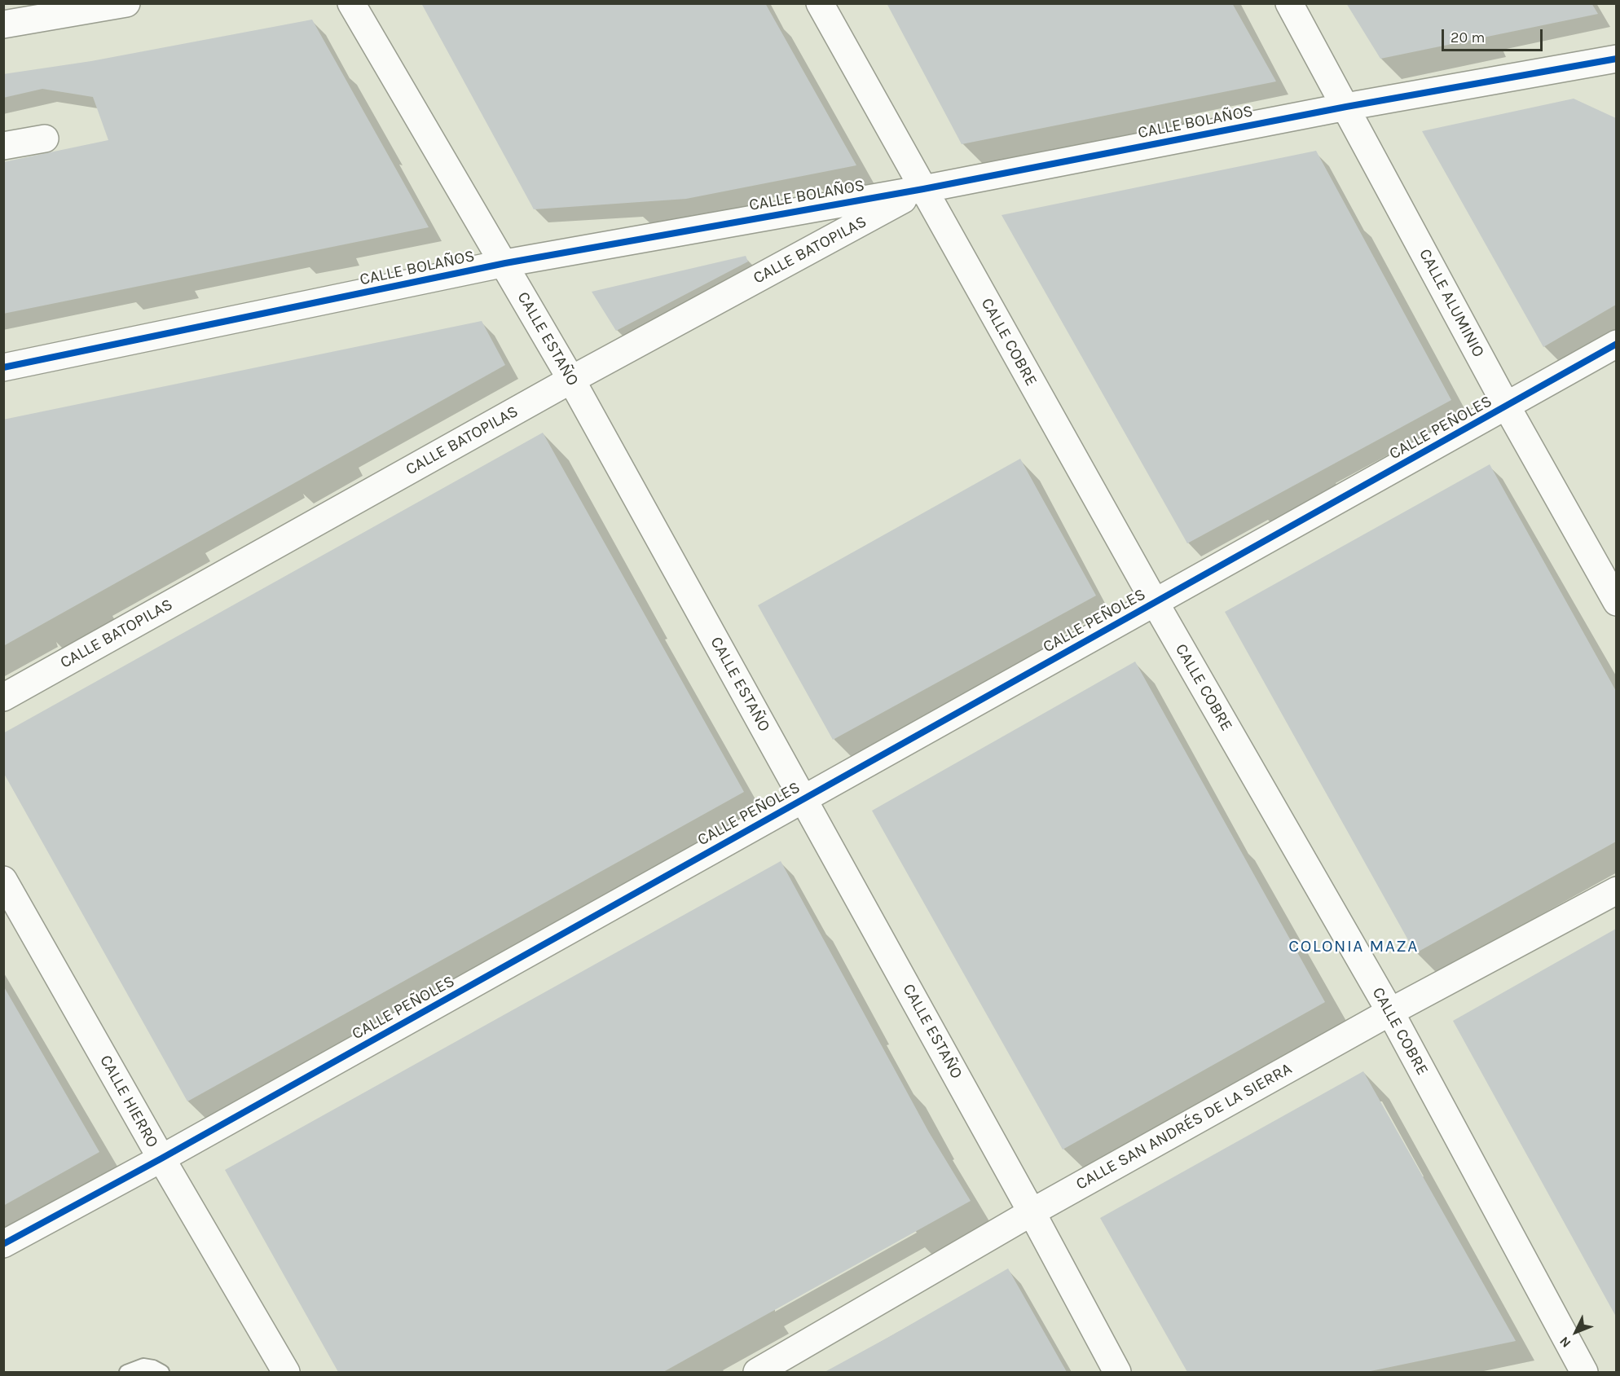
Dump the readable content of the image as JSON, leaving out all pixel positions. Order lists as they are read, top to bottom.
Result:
{
  "streets": {
    "street": [
      "CALLE BOLAÑOS",
      "CALLE BATOPILAS",
      "CALLE ALUMINIO",
      "CALLE ESTAÑO",
      "CALLE COBRE",
      "CALLE PEÑOLES",
      "CALLE HIERRO",
      "CALLE SAN ANDRÉS DE LA SIERRA"
    ]
  },
  "crossings": [
    ["CALLE BOLAÑOS", "CALLE BATOPILAS"],
    ["CALLE BOLAÑOS", "CALLE ALUMINIO"],
    ["CALLE BOLAÑOS", "CALLE ESTAÑO"],
    ["CALLE BOLAÑOS", "CALLE COBRE"],
    ["CALLE BATOPILAS", "CALLE ESTAÑO"],
    ["CALLE BATOPILAS", "CALLE COBRE"],
    ["CALLE ALUMINIO", "CALLE PEÑOLES"],
    ["CALLE ESTAÑO", "CALLE PEÑOLES"],
    ["CALLE ESTAÑO", "CALLE SAN ANDRÉS DE LA SIERRA"],
    ["CALLE COBRE", "CALLE PEÑOLES"],
    ["CALLE COBRE", "CALLE SAN ANDRÉS DE LA SIERRA"],
    ["CALLE PEÑOLES", "CALLE HIERRO"]
  ],
  "districts": ["COLONIA MAZA"],
  "scale_bar": "20 m",
  "north": "bottom left"
}
